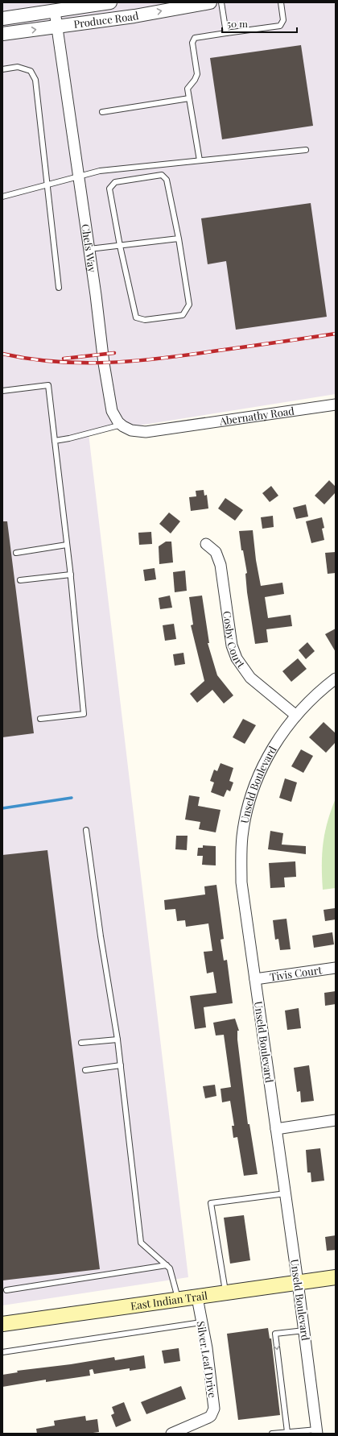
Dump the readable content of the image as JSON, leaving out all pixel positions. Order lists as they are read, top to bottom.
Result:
{
  "streets": {
    "main road": ["East Indian Trail"],
    "street": [
      "Produce Road",
      "Chefs Way",
      "Abernathy Road",
      "Cosby Court",
      "Unseld Boulevard",
      "Tivis Court",
      "Silver Leaf Drive"
    ]
  },
  "crossings": [
    ["Produce Road", "Chefs Way"],
    ["Chefs Way", "Abernathy Road"],
    ["Cosby Court", "Unseld Boulevard"],
    ["Unseld Boulevard", "Tivis Court"],
    ["Unseld Boulevard", "East Indian Trail"],
    ["East Indian Trail", "Silver Leaf Drive"]
  ],
  "scale_bar": "50 m"
}
